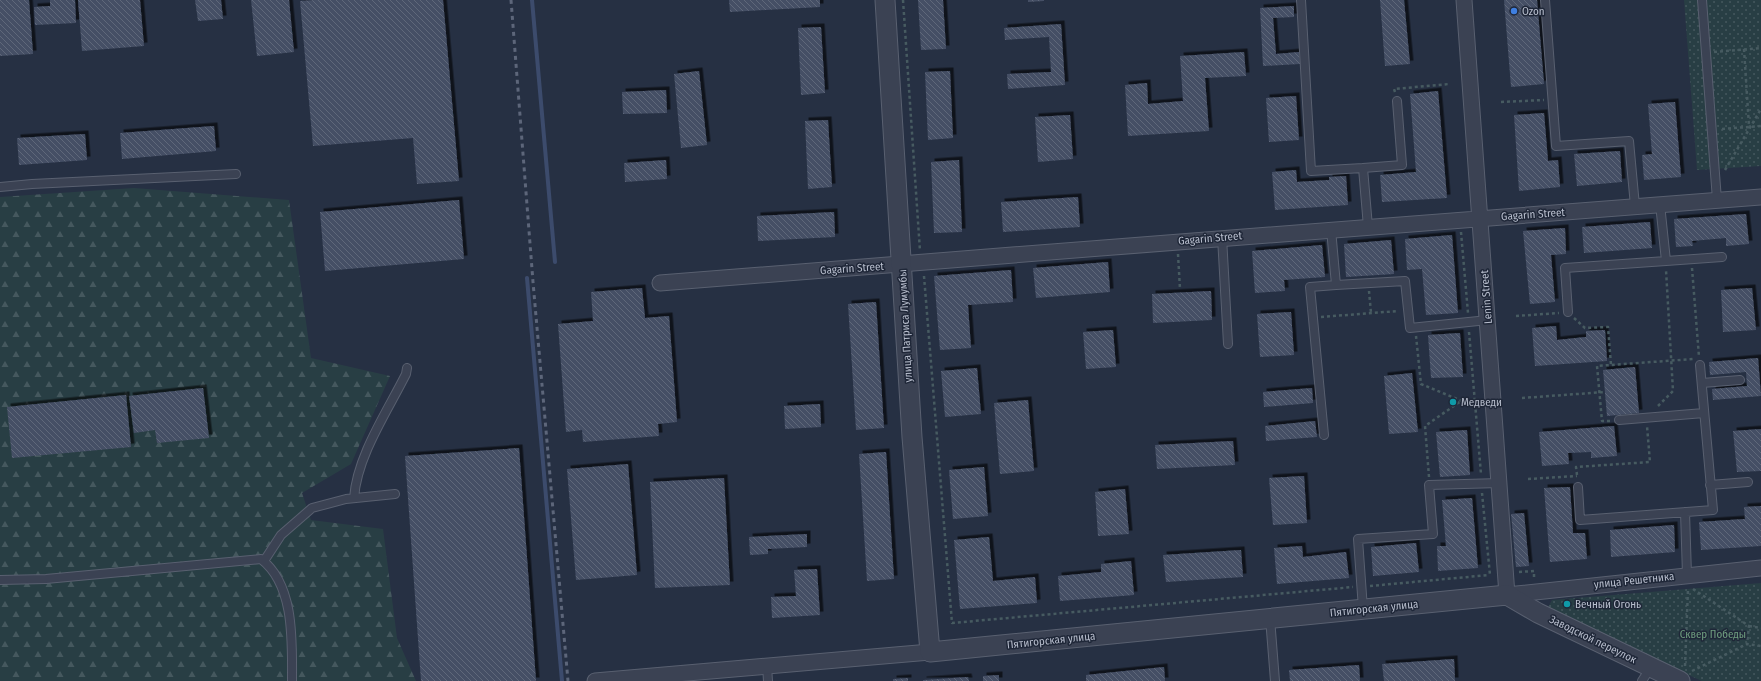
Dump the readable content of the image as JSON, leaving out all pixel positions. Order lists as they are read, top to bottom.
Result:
{
  "streets": {
    "street": [
      "Gagarin Street",
      "Lenin Street",
      "улица Патриса Лумумбы",
      "улица Решетника",
      "Пятигорская улица",
      "Заводской переулок"
    ]
  },
  "crossings": [
    ["Gagarin Street", "Lenin Street"],
    ["Gagarin Street", "улица Патриса Лумумбы"],
    ["Lenin Street", "улица Решетника"],
    ["Lenin Street", "Пятигорская улица"],
    ["Lenin Street", "Заводской переулок"],
    ["улица Патриса Лумумбы", "Пятигорская улица"],
    ["улица Решетника", "Пятигорская улица"],
    ["улица Решетника", "Заводской переулок"],
    ["Пятигорская улица", "Заводской переулок"]
  ],
  "parks": ["Сквер Победы"],
  "places": ["Ozon", "Медведи", "Вечный Огонь"]
}
